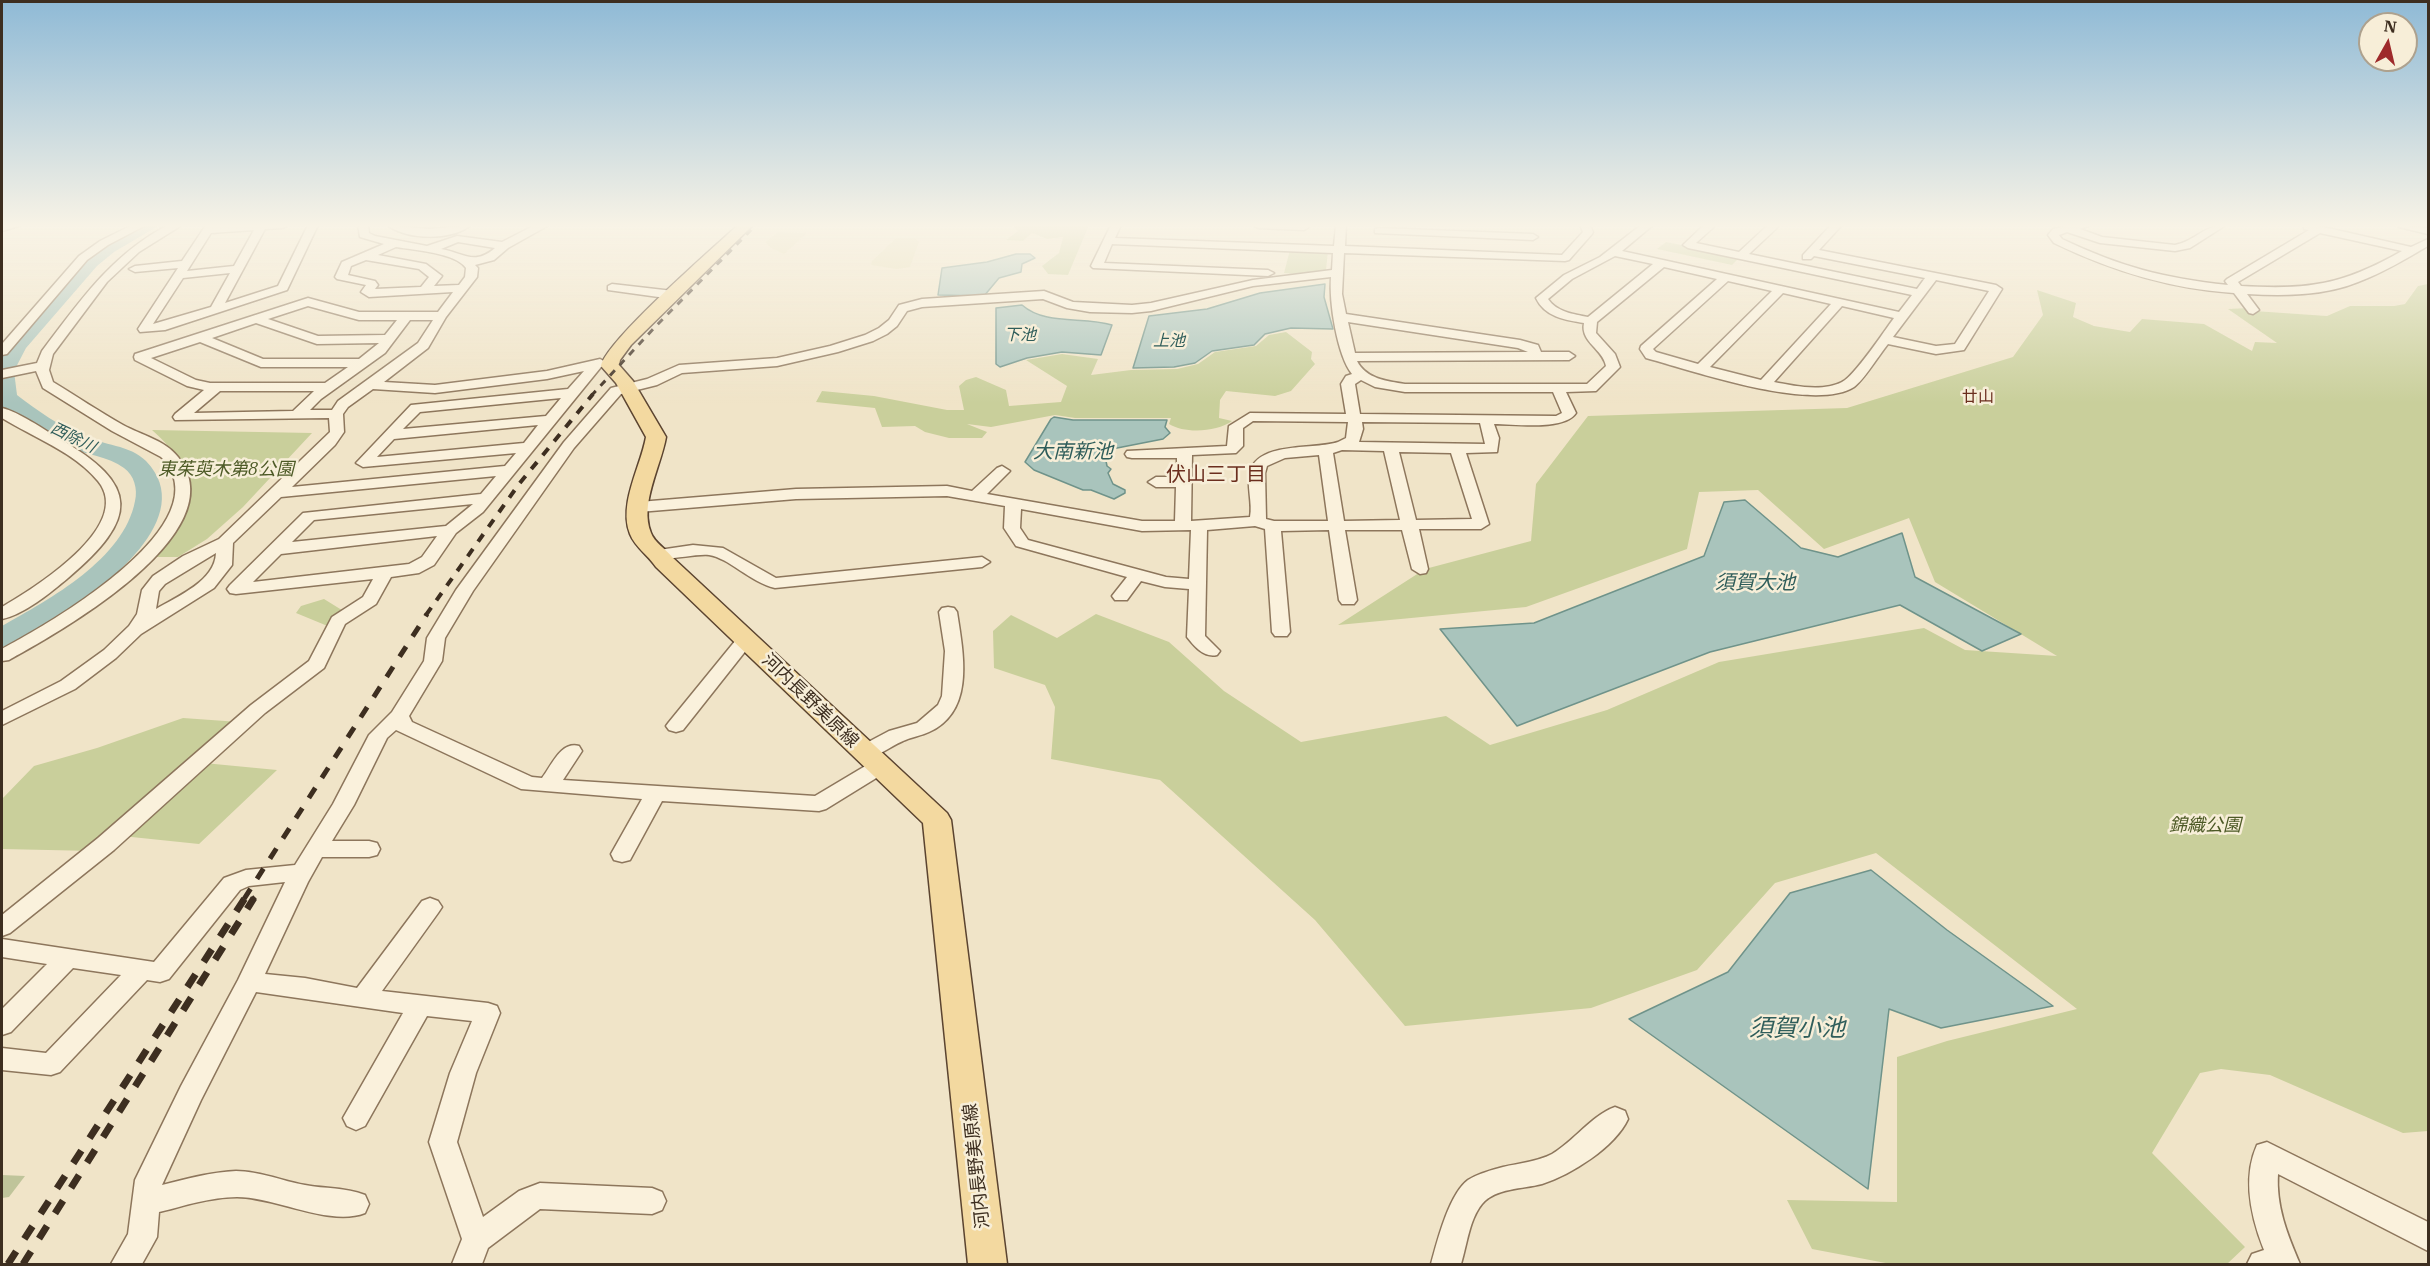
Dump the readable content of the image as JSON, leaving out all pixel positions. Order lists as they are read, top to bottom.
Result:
{
  "streets": {
    "main road": ["河内長野美原線"]
  },
  "districts": ["廿山", "伏山三丁目"],
  "water": [
    "下池",
    "上池",
    "西除川",
    "大南新池",
    "須賀大池",
    "須賀小池"
  ],
  "parks": ["東茱萸木第8公園", "錦織公園"],
  "north": "top"
}
